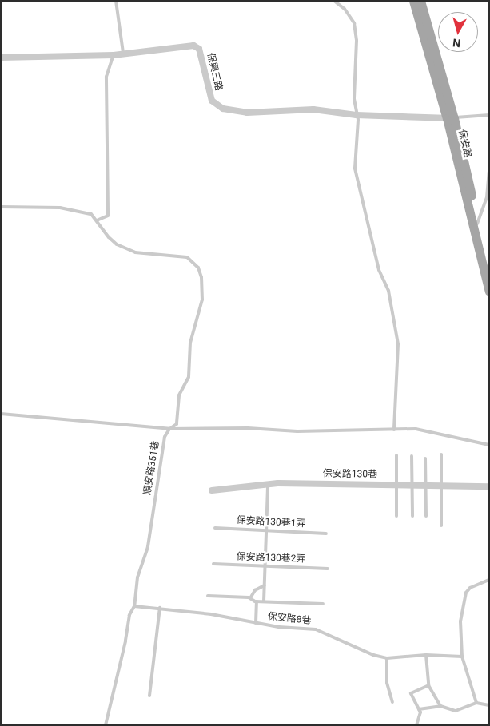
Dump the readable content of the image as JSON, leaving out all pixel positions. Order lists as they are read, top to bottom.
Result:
{
  "streets": {
    "main road": ["保安路"],
    "street": ["保興三路", "保安路130巷"],
    "lane": [
      "順安路351巷",
      "保安路130巷1弄",
      "保安路130巷2弄",
      "保安路8巷"
    ]
  },
  "crossings": [
    ["保興三路", "保安路"],
    ["順安路351巷", "保安路8巷"]
  ],
  "north": "bottom"
}
